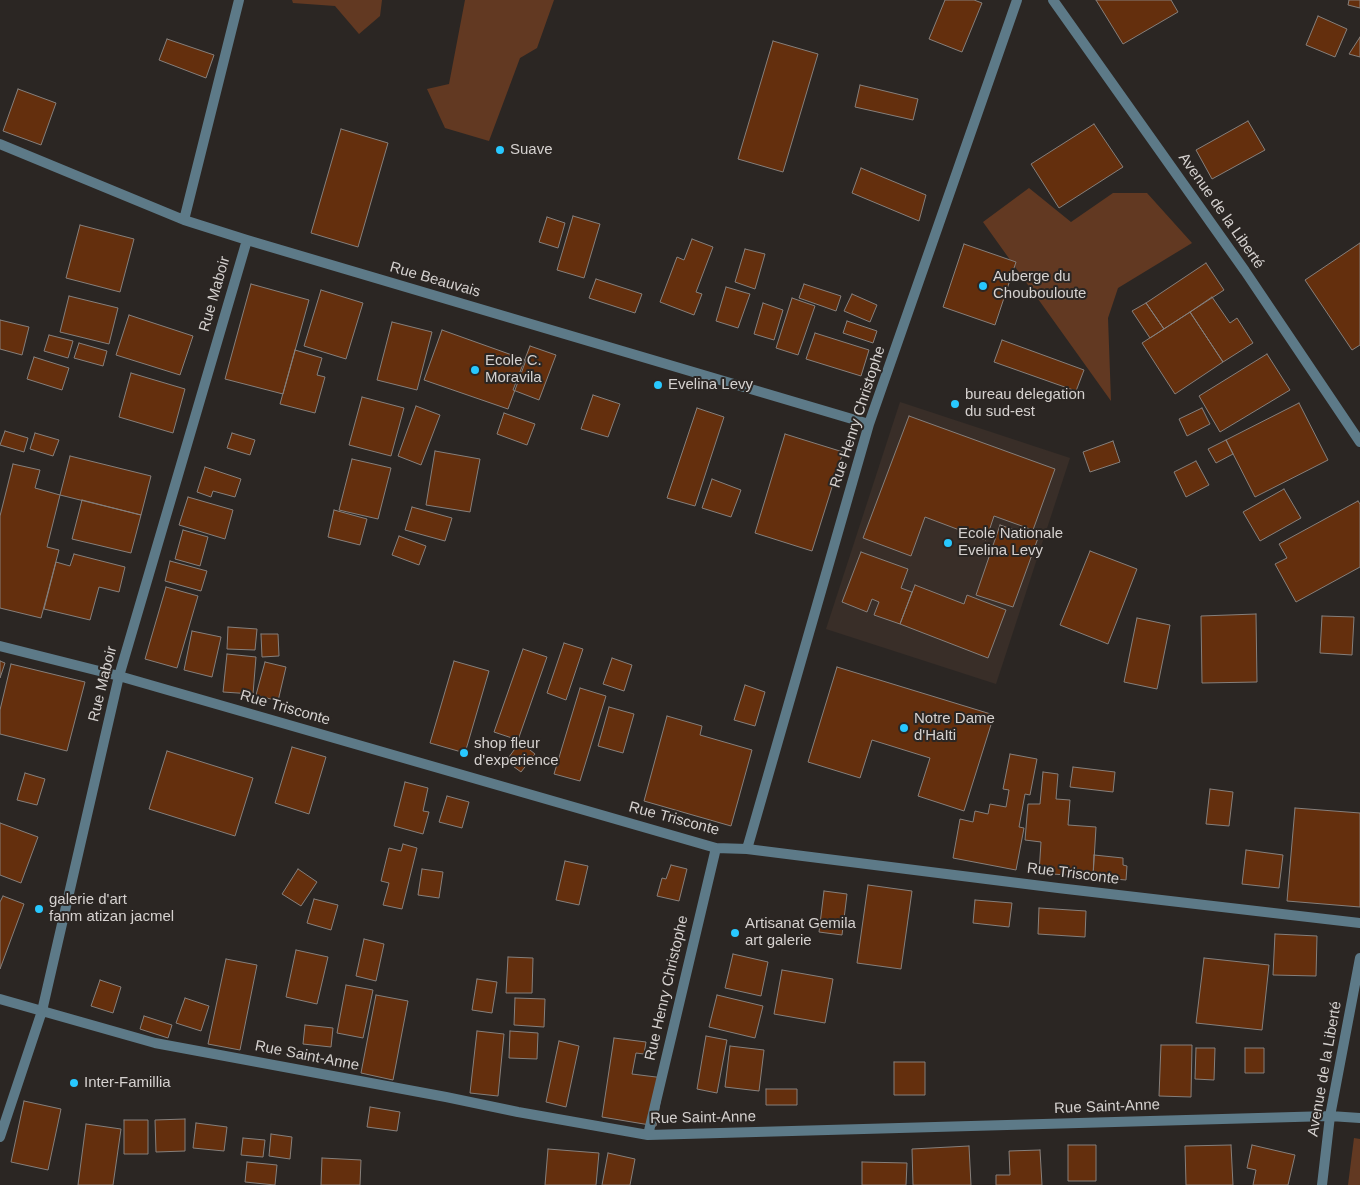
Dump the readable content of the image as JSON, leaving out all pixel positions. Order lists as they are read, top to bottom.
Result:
{
  "streets": {
    "street": [
      "Avenue de la Liberté",
      "Rue Beauvais",
      "Rue Maboir",
      "Rue Henry Christophe",
      "Rue Trisconte",
      "Rue Saint-Anne"
    ]
  },
  "crossings": [
    ["Avenue de la Liberté", "Rue Saint-Anne"],
    ["Rue Beauvais", "Rue Maboir"],
    ["Rue Beauvais", "Rue Henry Christophe"],
    ["Rue Maboir", "Rue Trisconte"],
    ["Rue Maboir", "Rue Saint-Anne"],
    ["Rue Henry Christophe", "Rue Trisconte"],
    ["Rue Henry Christophe", "Rue Saint-Anne"]
  ],
  "places": [
    "Suave",
    "Auberge du Choubouloute",
    "Ecole C. Moravila",
    "Evelina Levy",
    "bureau delegation du sud-est",
    "Ecole Nationale Evelina Levy",
    "Notre Dame d'HaIti",
    "shop fleur d'experience",
    "galerie d'art fanm atizan jacmel",
    "Artisanat Gemila art galerie",
    "Inter-Famillia"
  ]
}
